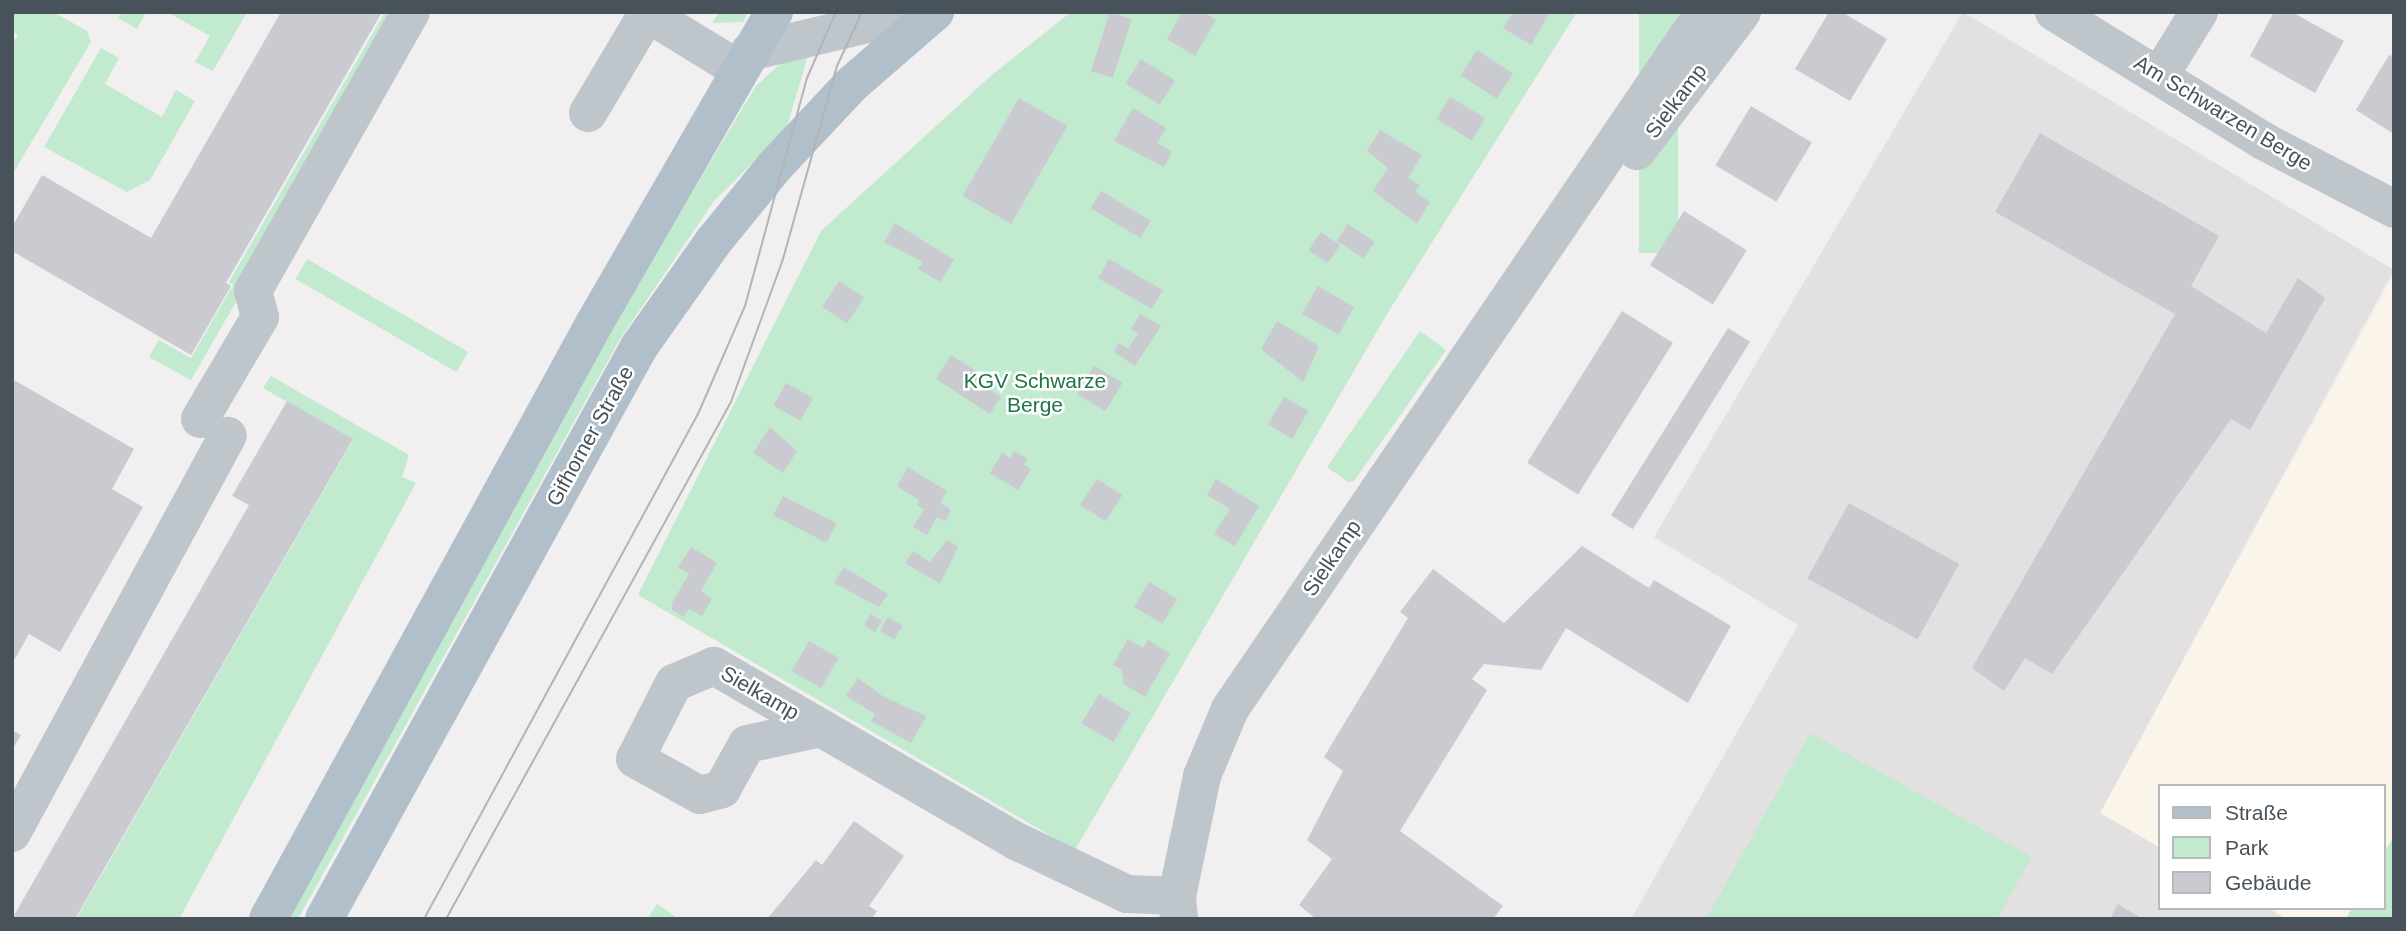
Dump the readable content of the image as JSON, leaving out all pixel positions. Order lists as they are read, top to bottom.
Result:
{
  "streets": {
    "main road": ["Gifhorner Straße"],
    "street": ["Sielkamp", "Am Schwarzen Berge"]
  },
  "parks": ["KGV Schwarze Berge"],
  "legend": ["Straße", "Park", "Gebäude"]
}
